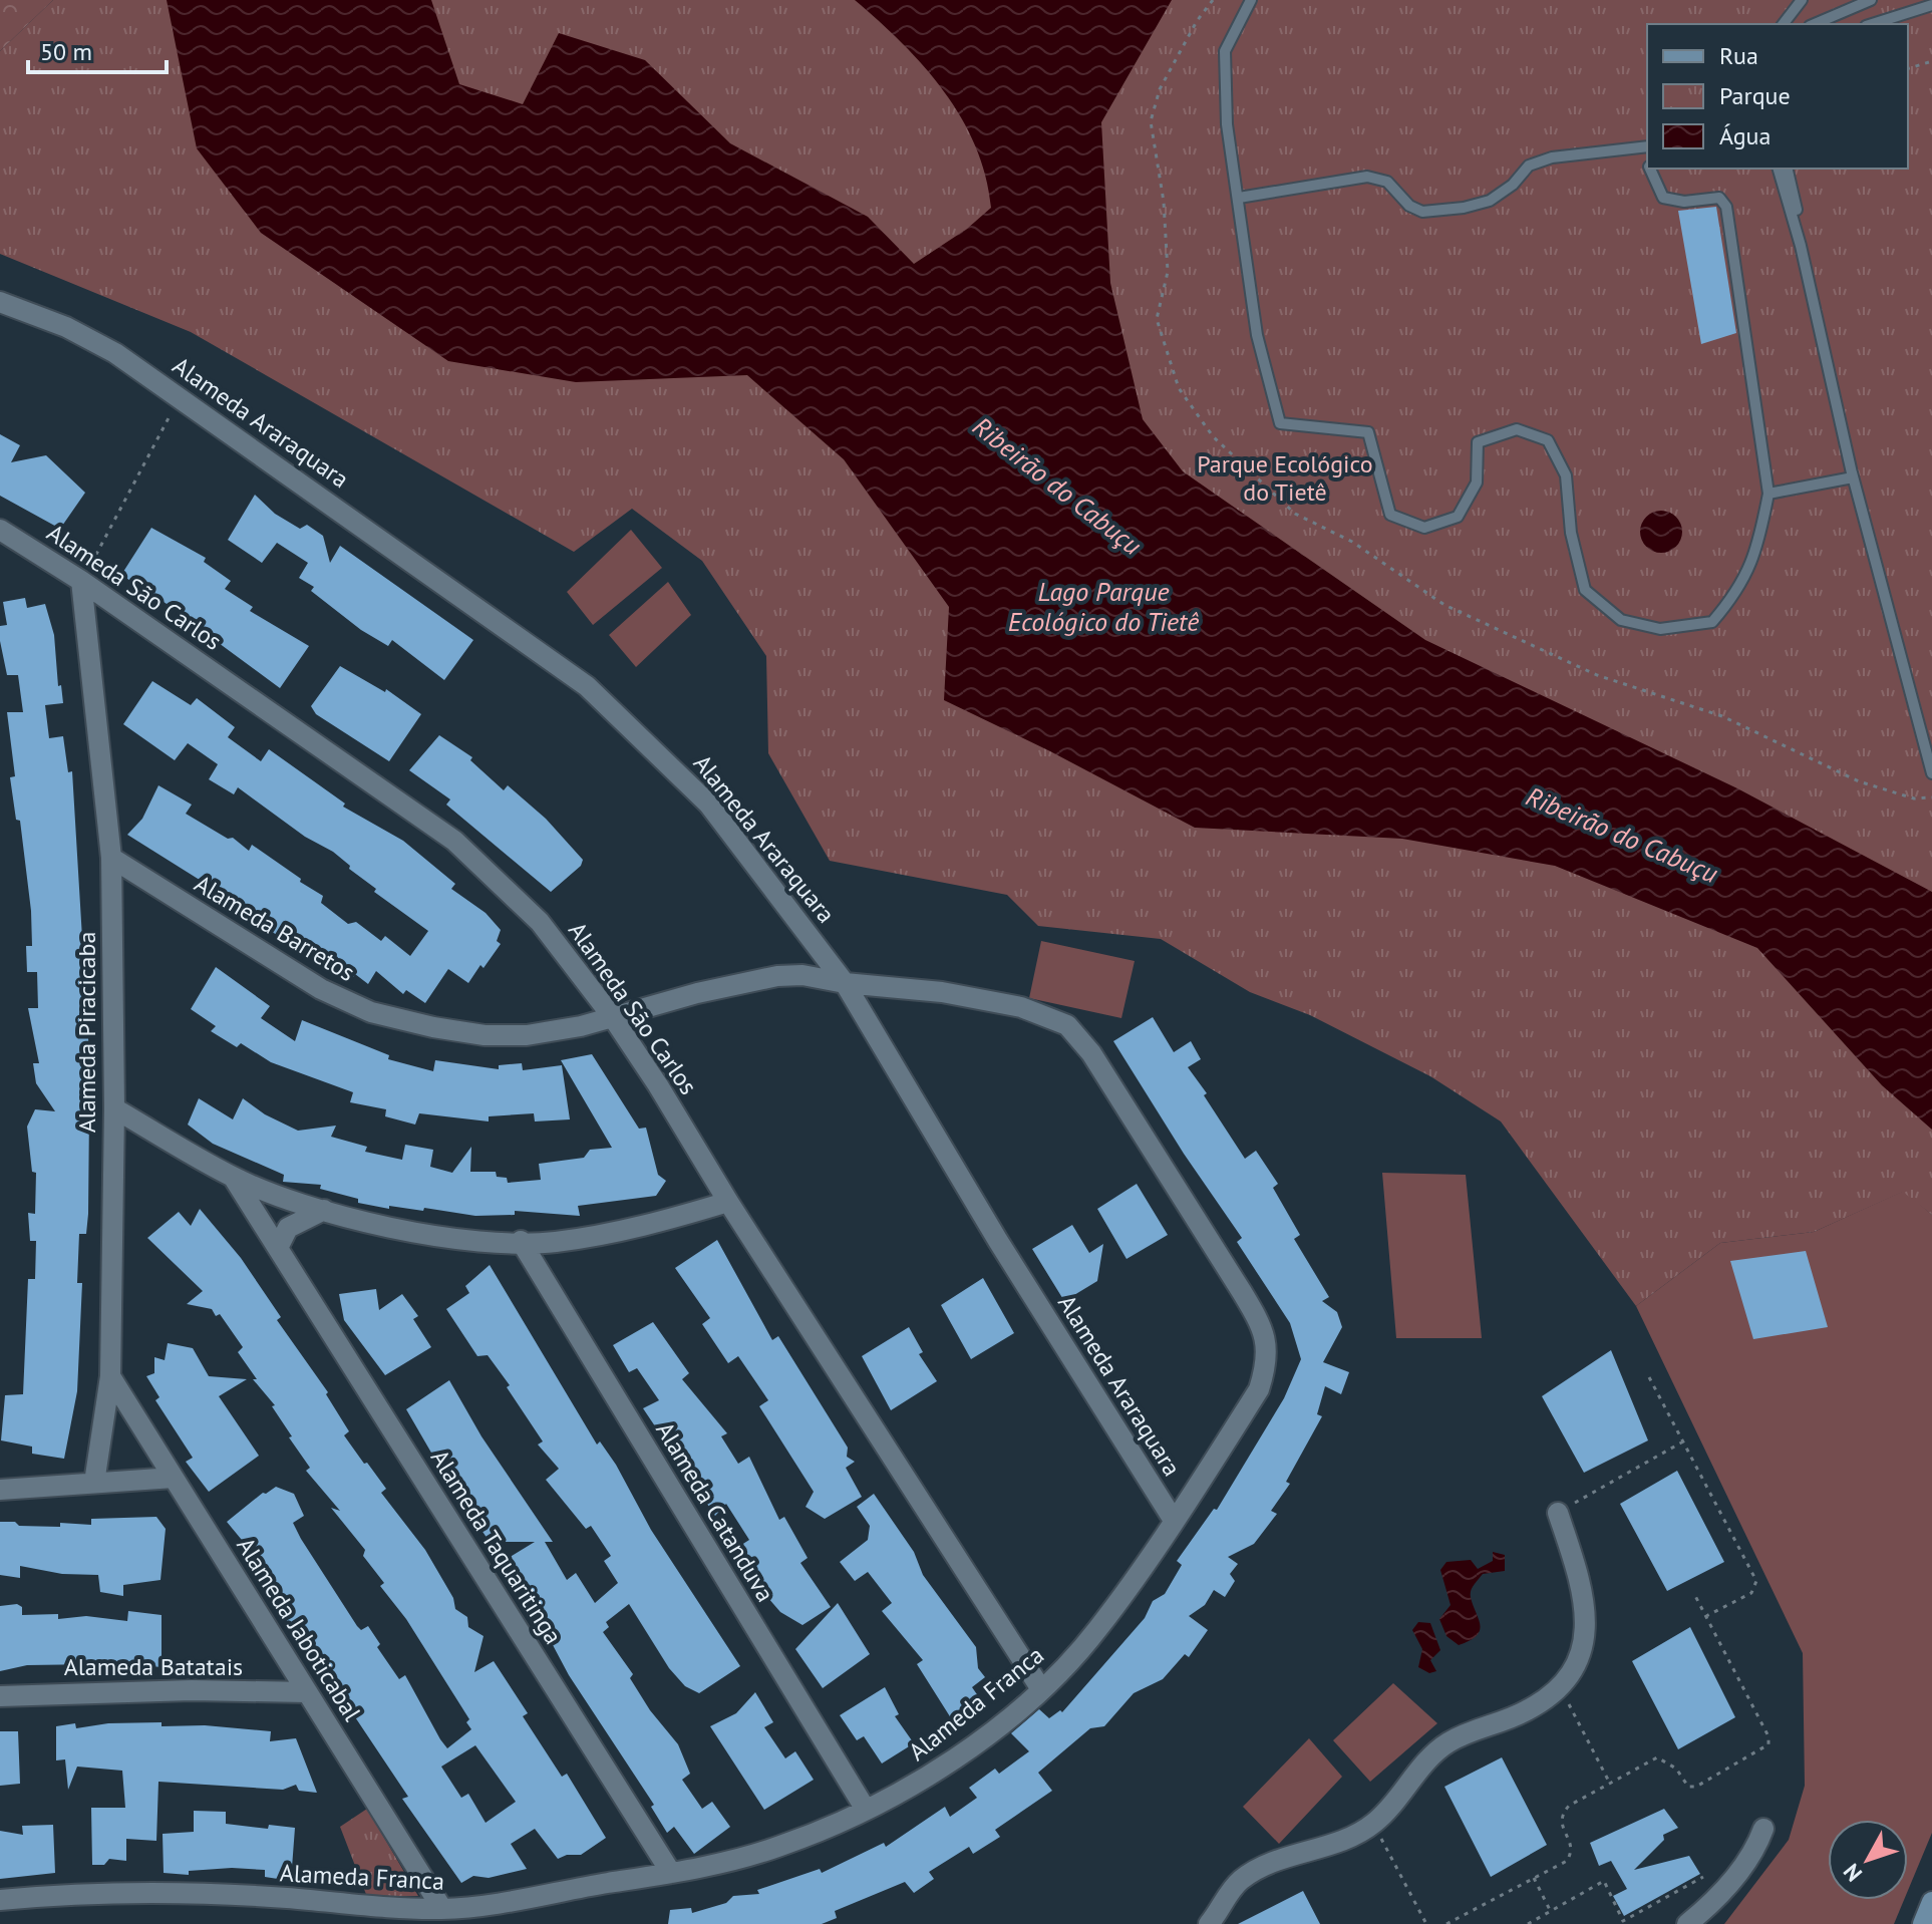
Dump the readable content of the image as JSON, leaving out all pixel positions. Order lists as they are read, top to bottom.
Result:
{
  "streets": {
    "street": [
      "Alameda Araraquara",
      "Alameda São Carlos",
      "Alameda Barretos",
      "Alameda Piracicaba",
      "Alameda Catanduva",
      "Alameda Taquaritinga",
      "Alameda Jaboticabal",
      "Alameda Batatais",
      "Alameda Franca"
    ]
  },
  "crossings": [
    ["Alameda Araraquara", "Alameda Barretos"],
    ["Alameda Araraquara", "Alameda Franca"],
    ["Alameda São Carlos", "Alameda Barretos"],
    ["Alameda São Carlos", "Alameda Piracicaba"],
    ["Alameda São Carlos", "Alameda Franca"],
    ["Alameda Barretos", "Alameda Piracicaba"],
    ["Alameda Barretos", "Alameda Franca"],
    ["Alameda Piracicaba", "Alameda Jaboticabal"],
    ["Alameda Catanduva", "Alameda Franca"],
    ["Alameda Taquaritinga", "Alameda Franca"],
    ["Alameda Jaboticabal", "Alameda Batatais"],
    ["Alameda Jaboticabal", "Alameda Franca"]
  ],
  "water": ["Ribeirão do Cabuçu", "Lago Parque Ecológico do Tietê"],
  "parks": ["Parque Ecológico do Tietê"],
  "legend": ["Rua", "Parque", "Água"],
  "scale_bar": "50 m",
  "north": "bottom left"
}
